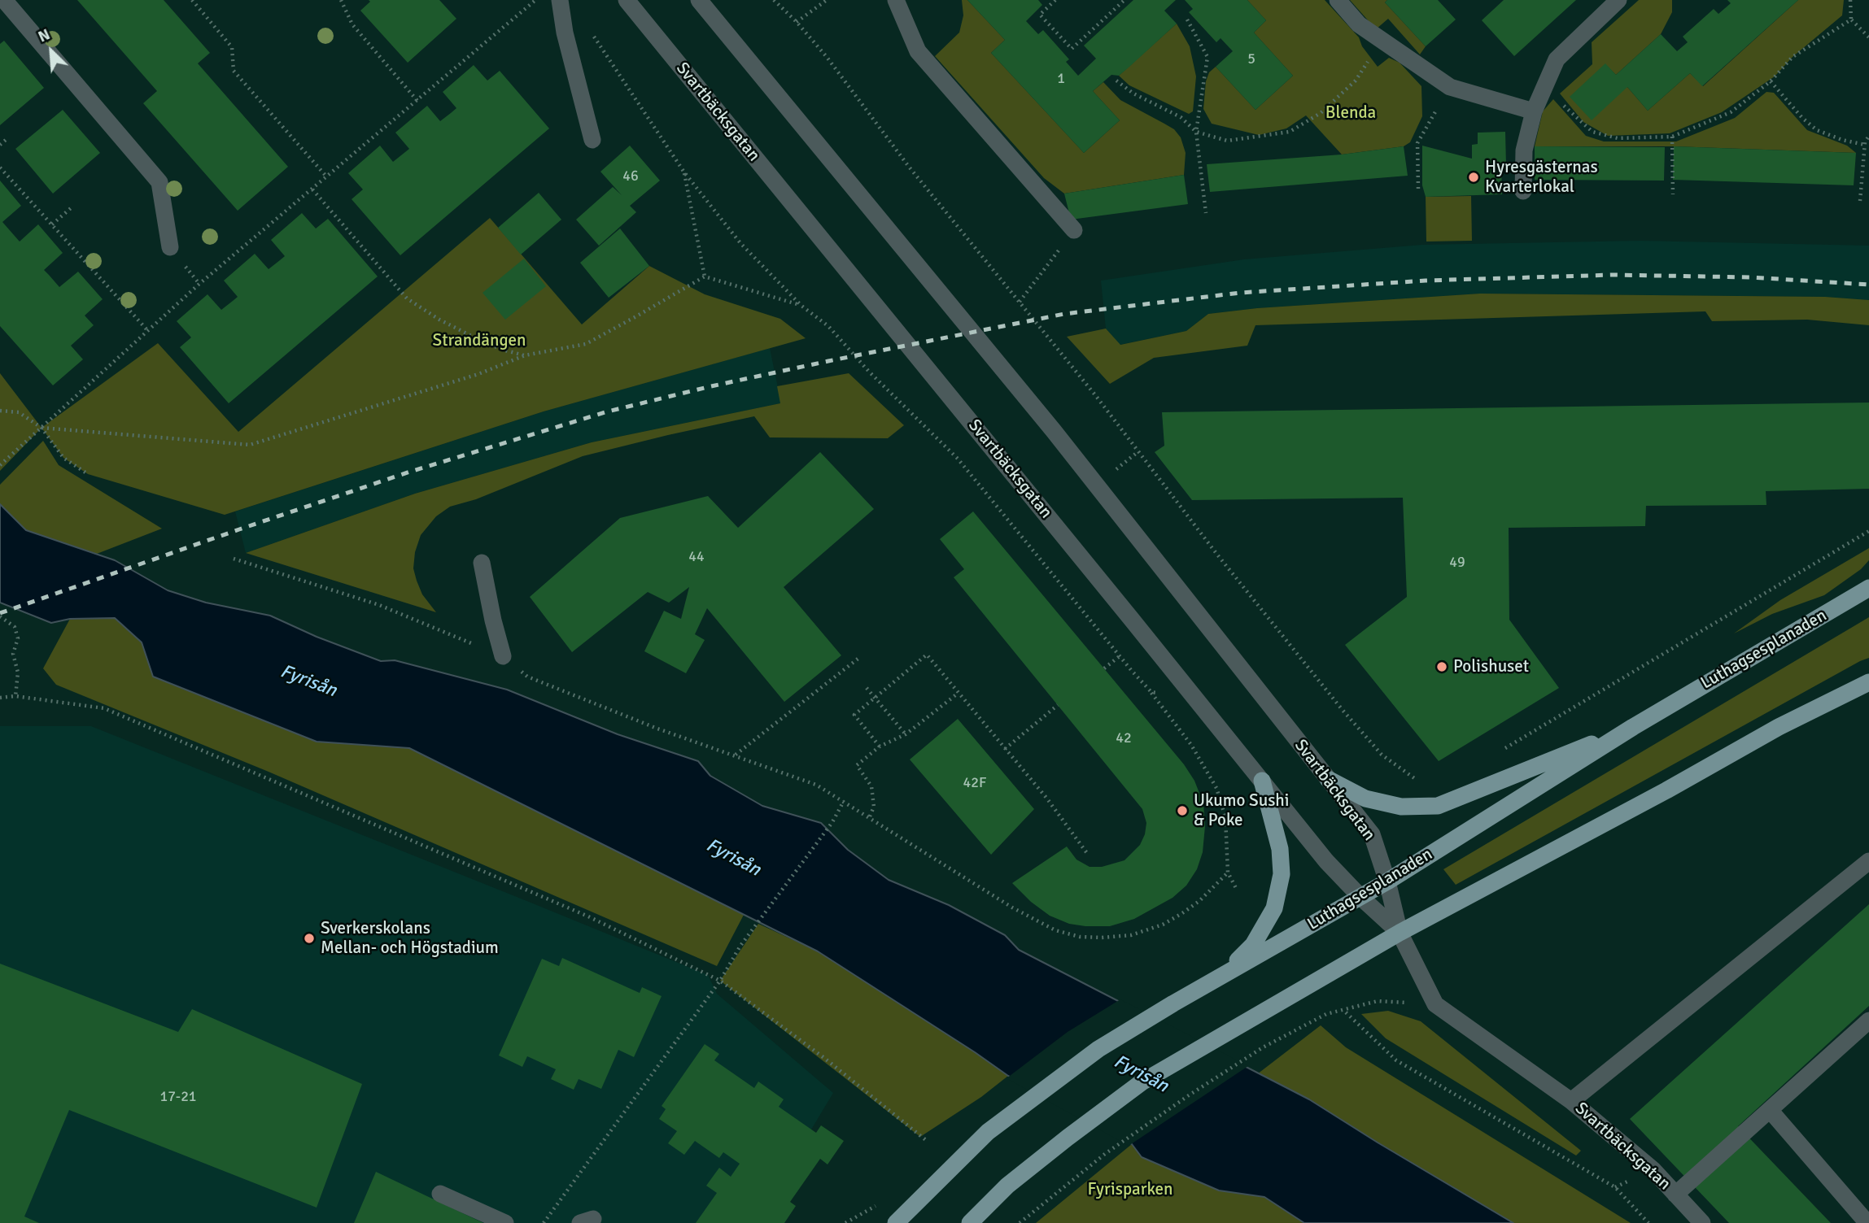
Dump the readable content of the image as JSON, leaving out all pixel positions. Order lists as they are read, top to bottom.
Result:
{
  "streets": {
    "main road": ["Luthagsesplanaden"],
    "street": ["Svartbäcksgatan"]
  },
  "crossings": [
    ["Svartbäcksgatan", "Luthagsesplanaden"]
  ],
  "water": ["Fyrisån"],
  "parks": ["Blenda", "Strandängen", "Fyrisparken"],
  "places": [
    "Hyresgästernas Kvarterlokal",
    "Polishuset",
    "Ukumo Sushi & Poke",
    "Sverkerskolans Mellan- och Högstadium"
  ],
  "house_numbers": [
    "5",
    "1",
    "46",
    "44",
    "49",
    "42",
    "42F",
    "17-21"
  ],
  "north": "top left"
}
